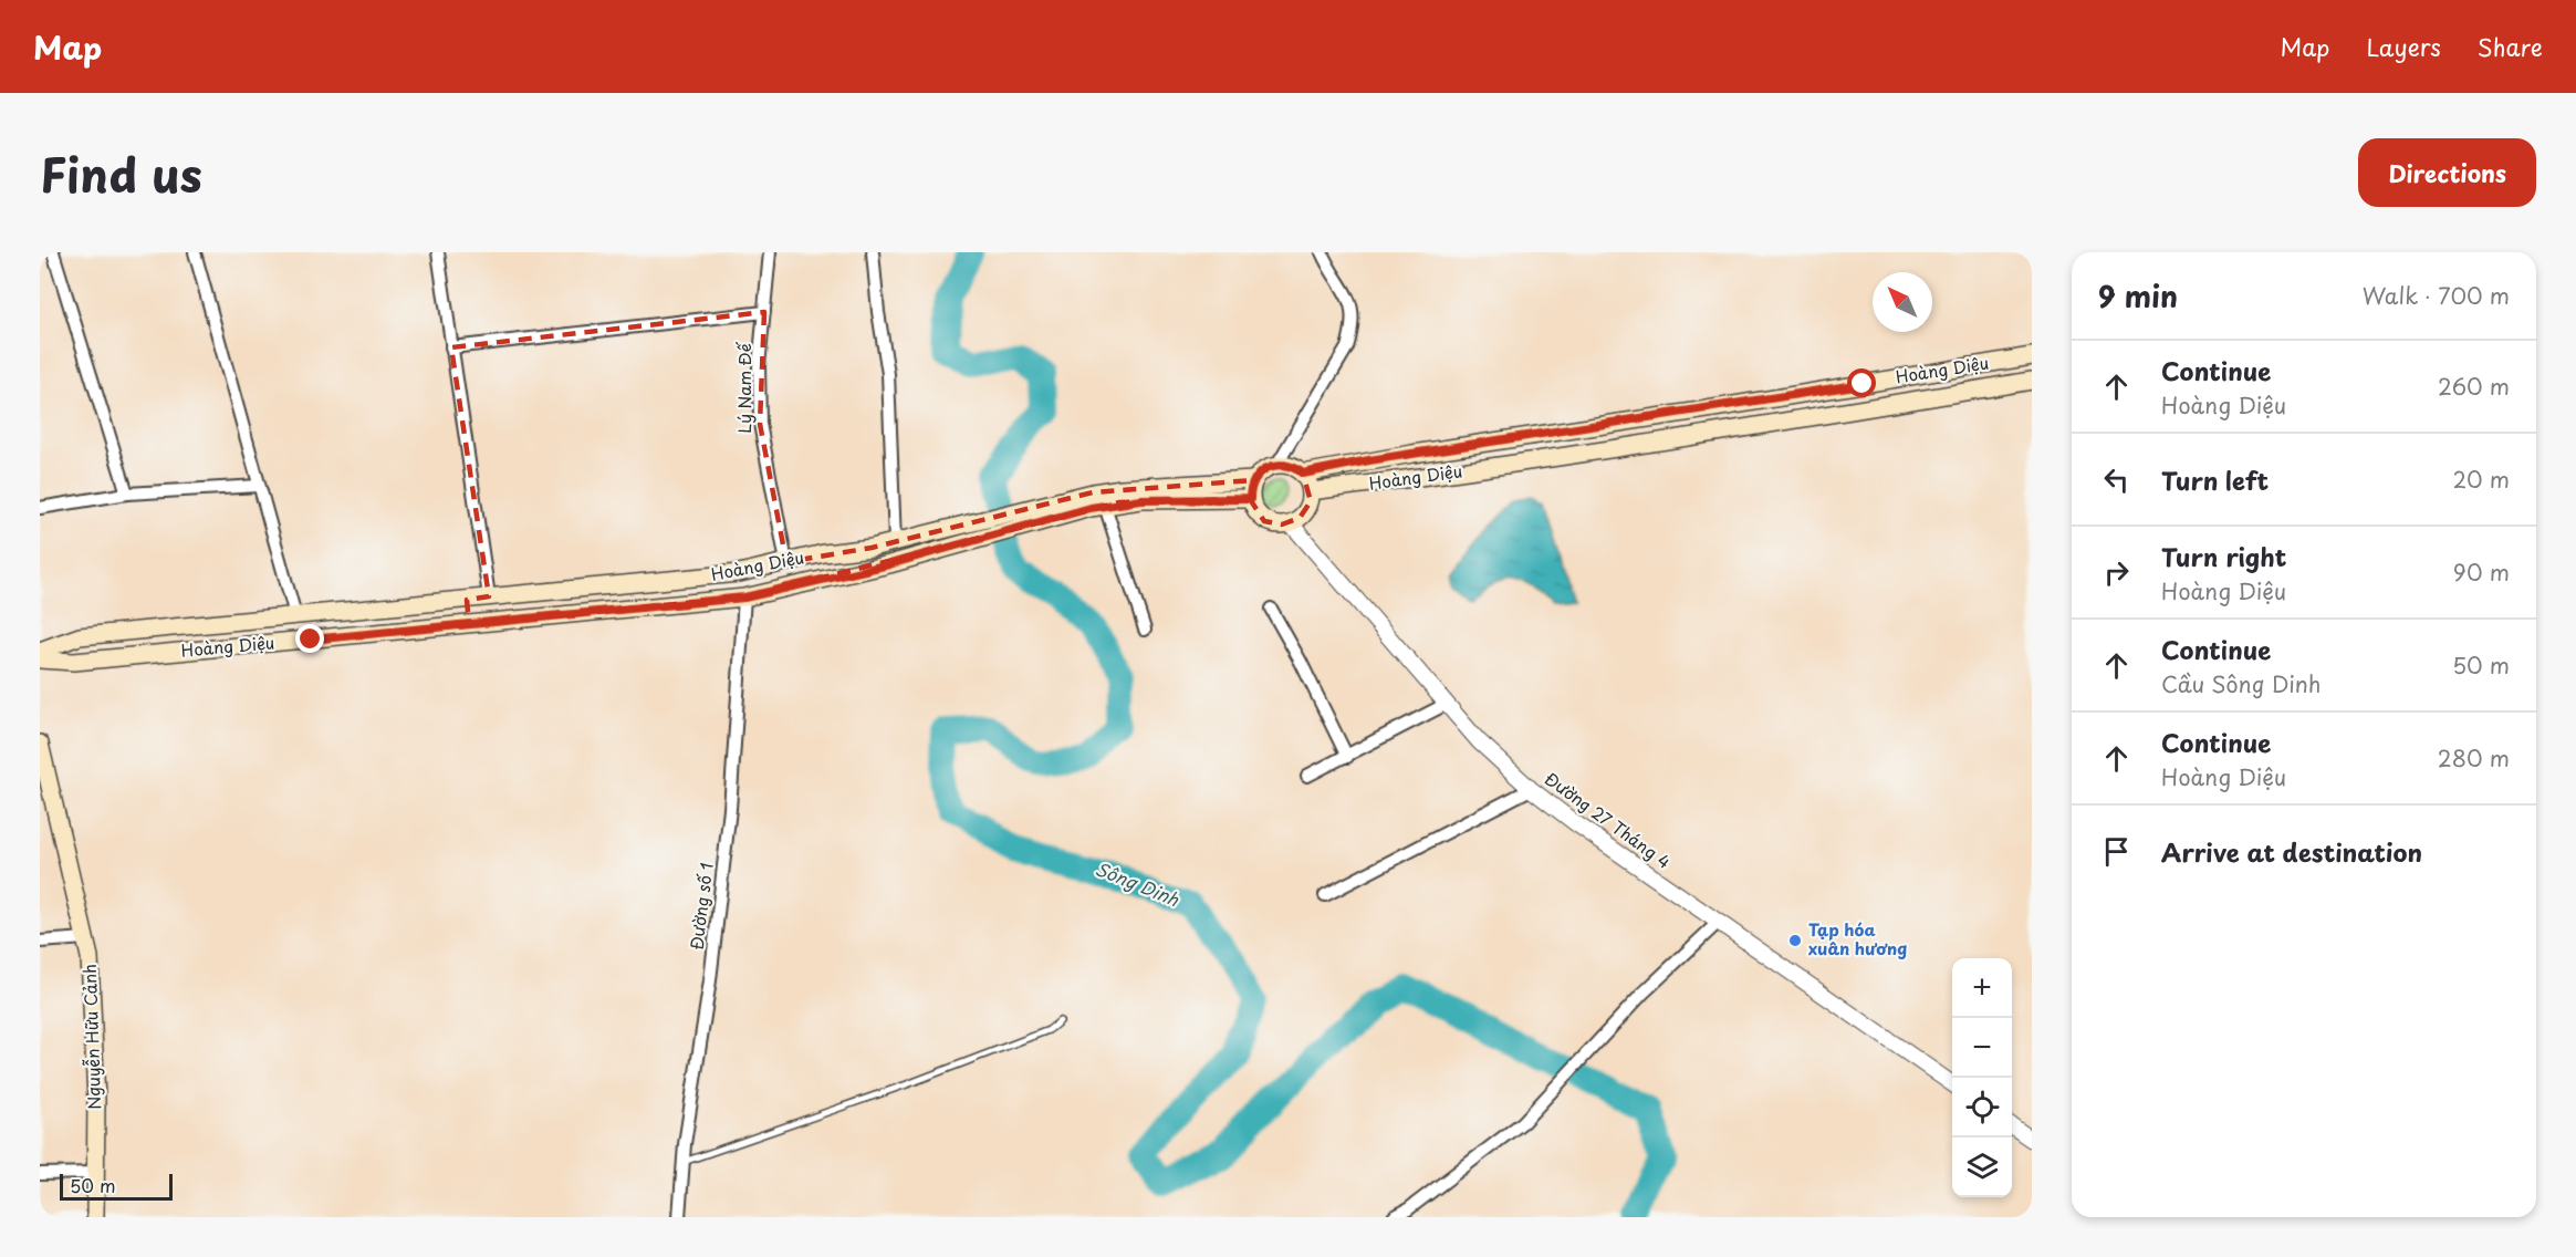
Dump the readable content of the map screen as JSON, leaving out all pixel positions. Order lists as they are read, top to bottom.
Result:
{
  "streets": {
    "main road": ["Hoàng Diệu", "Nguyễn Hữu Cảnh"],
    "street": ["Lý Nam Đế", "Đường 27 Tháng 4", "Đường số 1"]
  },
  "crossings": [
    ["Hoàng Diệu", "Lý Nam Đế"],
    ["Hoàng Diệu", "Đường 27 Tháng 4"],
    ["Hoàng Diệu", "Đường số 1"]
  ],
  "water": ["Sông Dinh"],
  "places": ["Tạp hóa xuân hương"],
  "scale_bar": "50 m",
  "north": "top left",
  "page": {
    "header": "Map",
    "nav": ["Map", "Layers", "Share"],
    "title": "Find us",
    "buttons": "Directions",
    "heading": ["9 min", "Walk · 700 m"],
    "list": [
      ["Continue", "Hoàng Diệu", "260 m"],
      ["Turn left", "20 m"],
      ["Turn right", "Hoàng Diệu", "90 m"],
      ["Continue", "Cầu Sông Dinh", "50 m"],
      ["Continue", "Hoàng Diệu", "280 m"],
      "Arrive at destination"
    ],
    "map_buttons": ["+", "−"],
    "scale": "50 m"
  }
}
